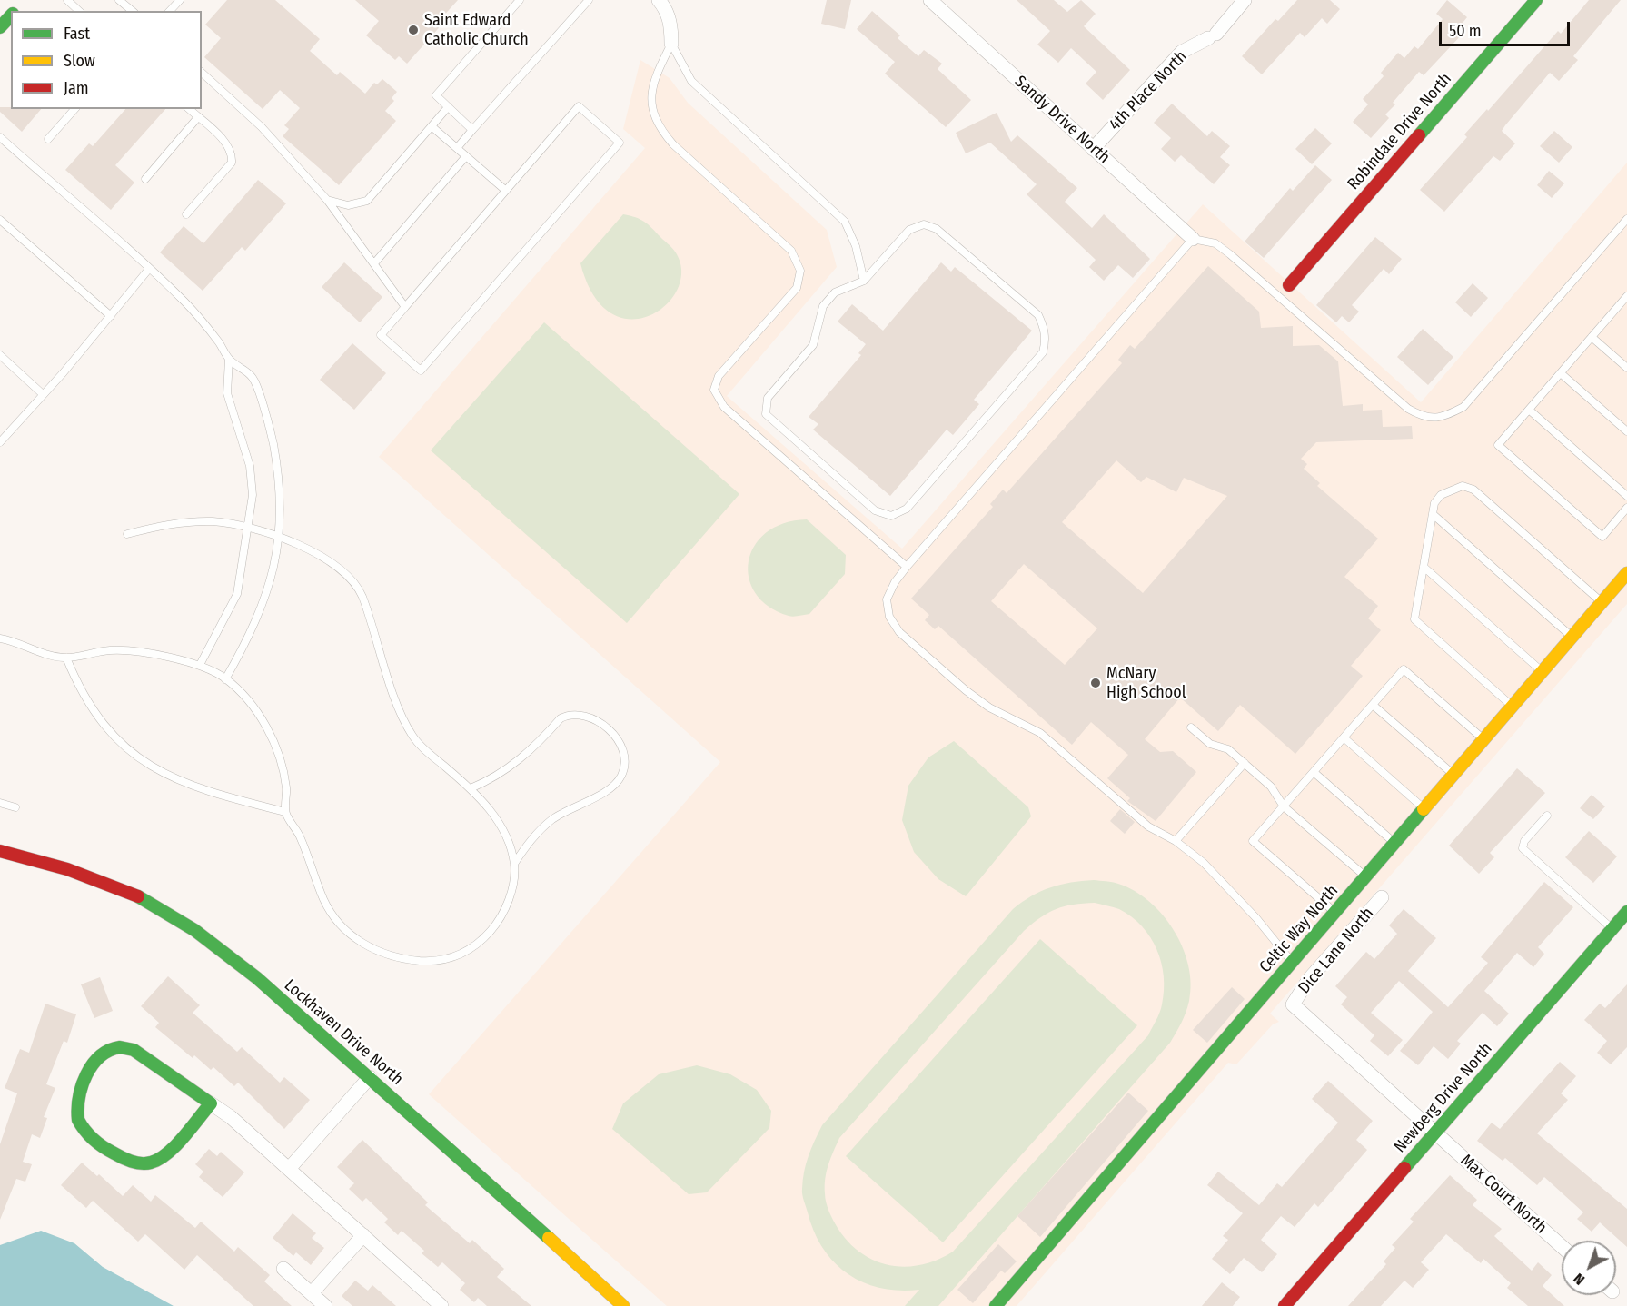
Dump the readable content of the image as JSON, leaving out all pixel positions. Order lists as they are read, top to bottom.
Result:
{
  "streets": {
    "street": [
      "4th Place North",
      "Sandy Drive North",
      "Robindale Drive North",
      "Celtic Way North",
      "Dice Lane North",
      "Lockhaven Drive North",
      "Newberg Drive North",
      "Max Court North"
    ]
  },
  "crossings": [
    ["4th Place North", "Sandy Drive North"],
    ["Dice Lane North", "Max Court North"],
    ["Newberg Drive North", "Max Court North"]
  ],
  "places": ["Saint Edward Catholic Church", "McNary High School"],
  "legend": ["Fast", "Slow", "Jam"],
  "scale_bar": "50 m",
  "north": "bottom left"
}
